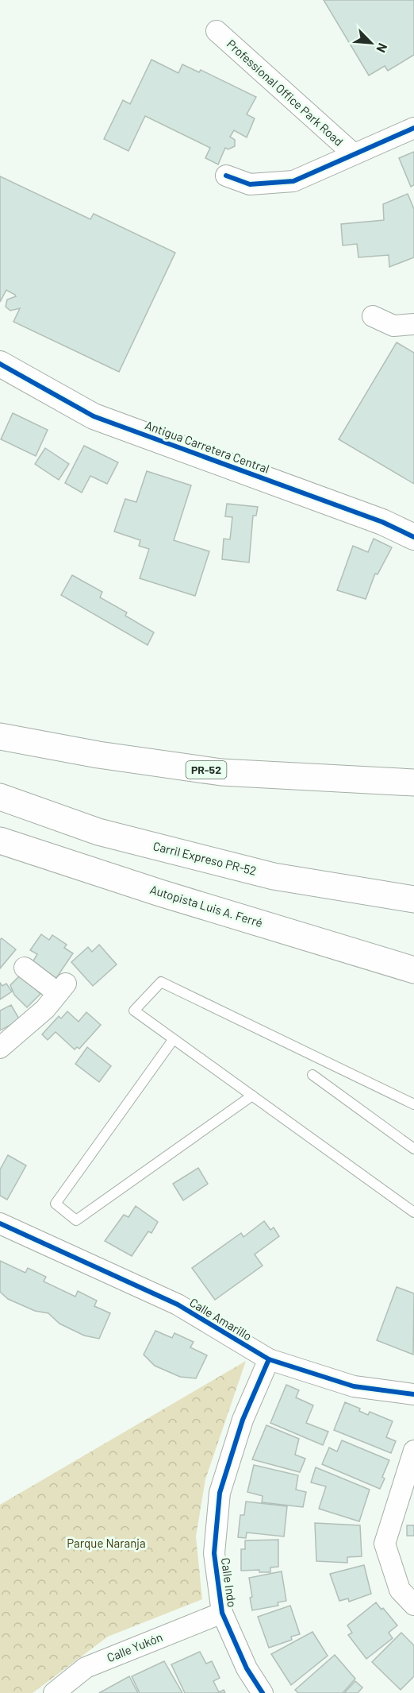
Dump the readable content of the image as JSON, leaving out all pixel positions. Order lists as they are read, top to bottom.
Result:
{
  "streets": {
    "highway": ["PR-52", "Carril Expreso PR-52", "Autopista Luis A. Ferré"],
    "street": [
      "Professional Office Park Road",
      "Antigua Carretera Central",
      "Calle Amarillo",
      "Calle Indo",
      "Calle Yukón"
    ]
  },
  "crossings": [
    ["Calle Amarillo", "Calle Indo"],
    ["Calle Indo", "Calle Yukón"]
  ],
  "parks": ["Parque Naranja"],
  "north": "bottom right"
}
